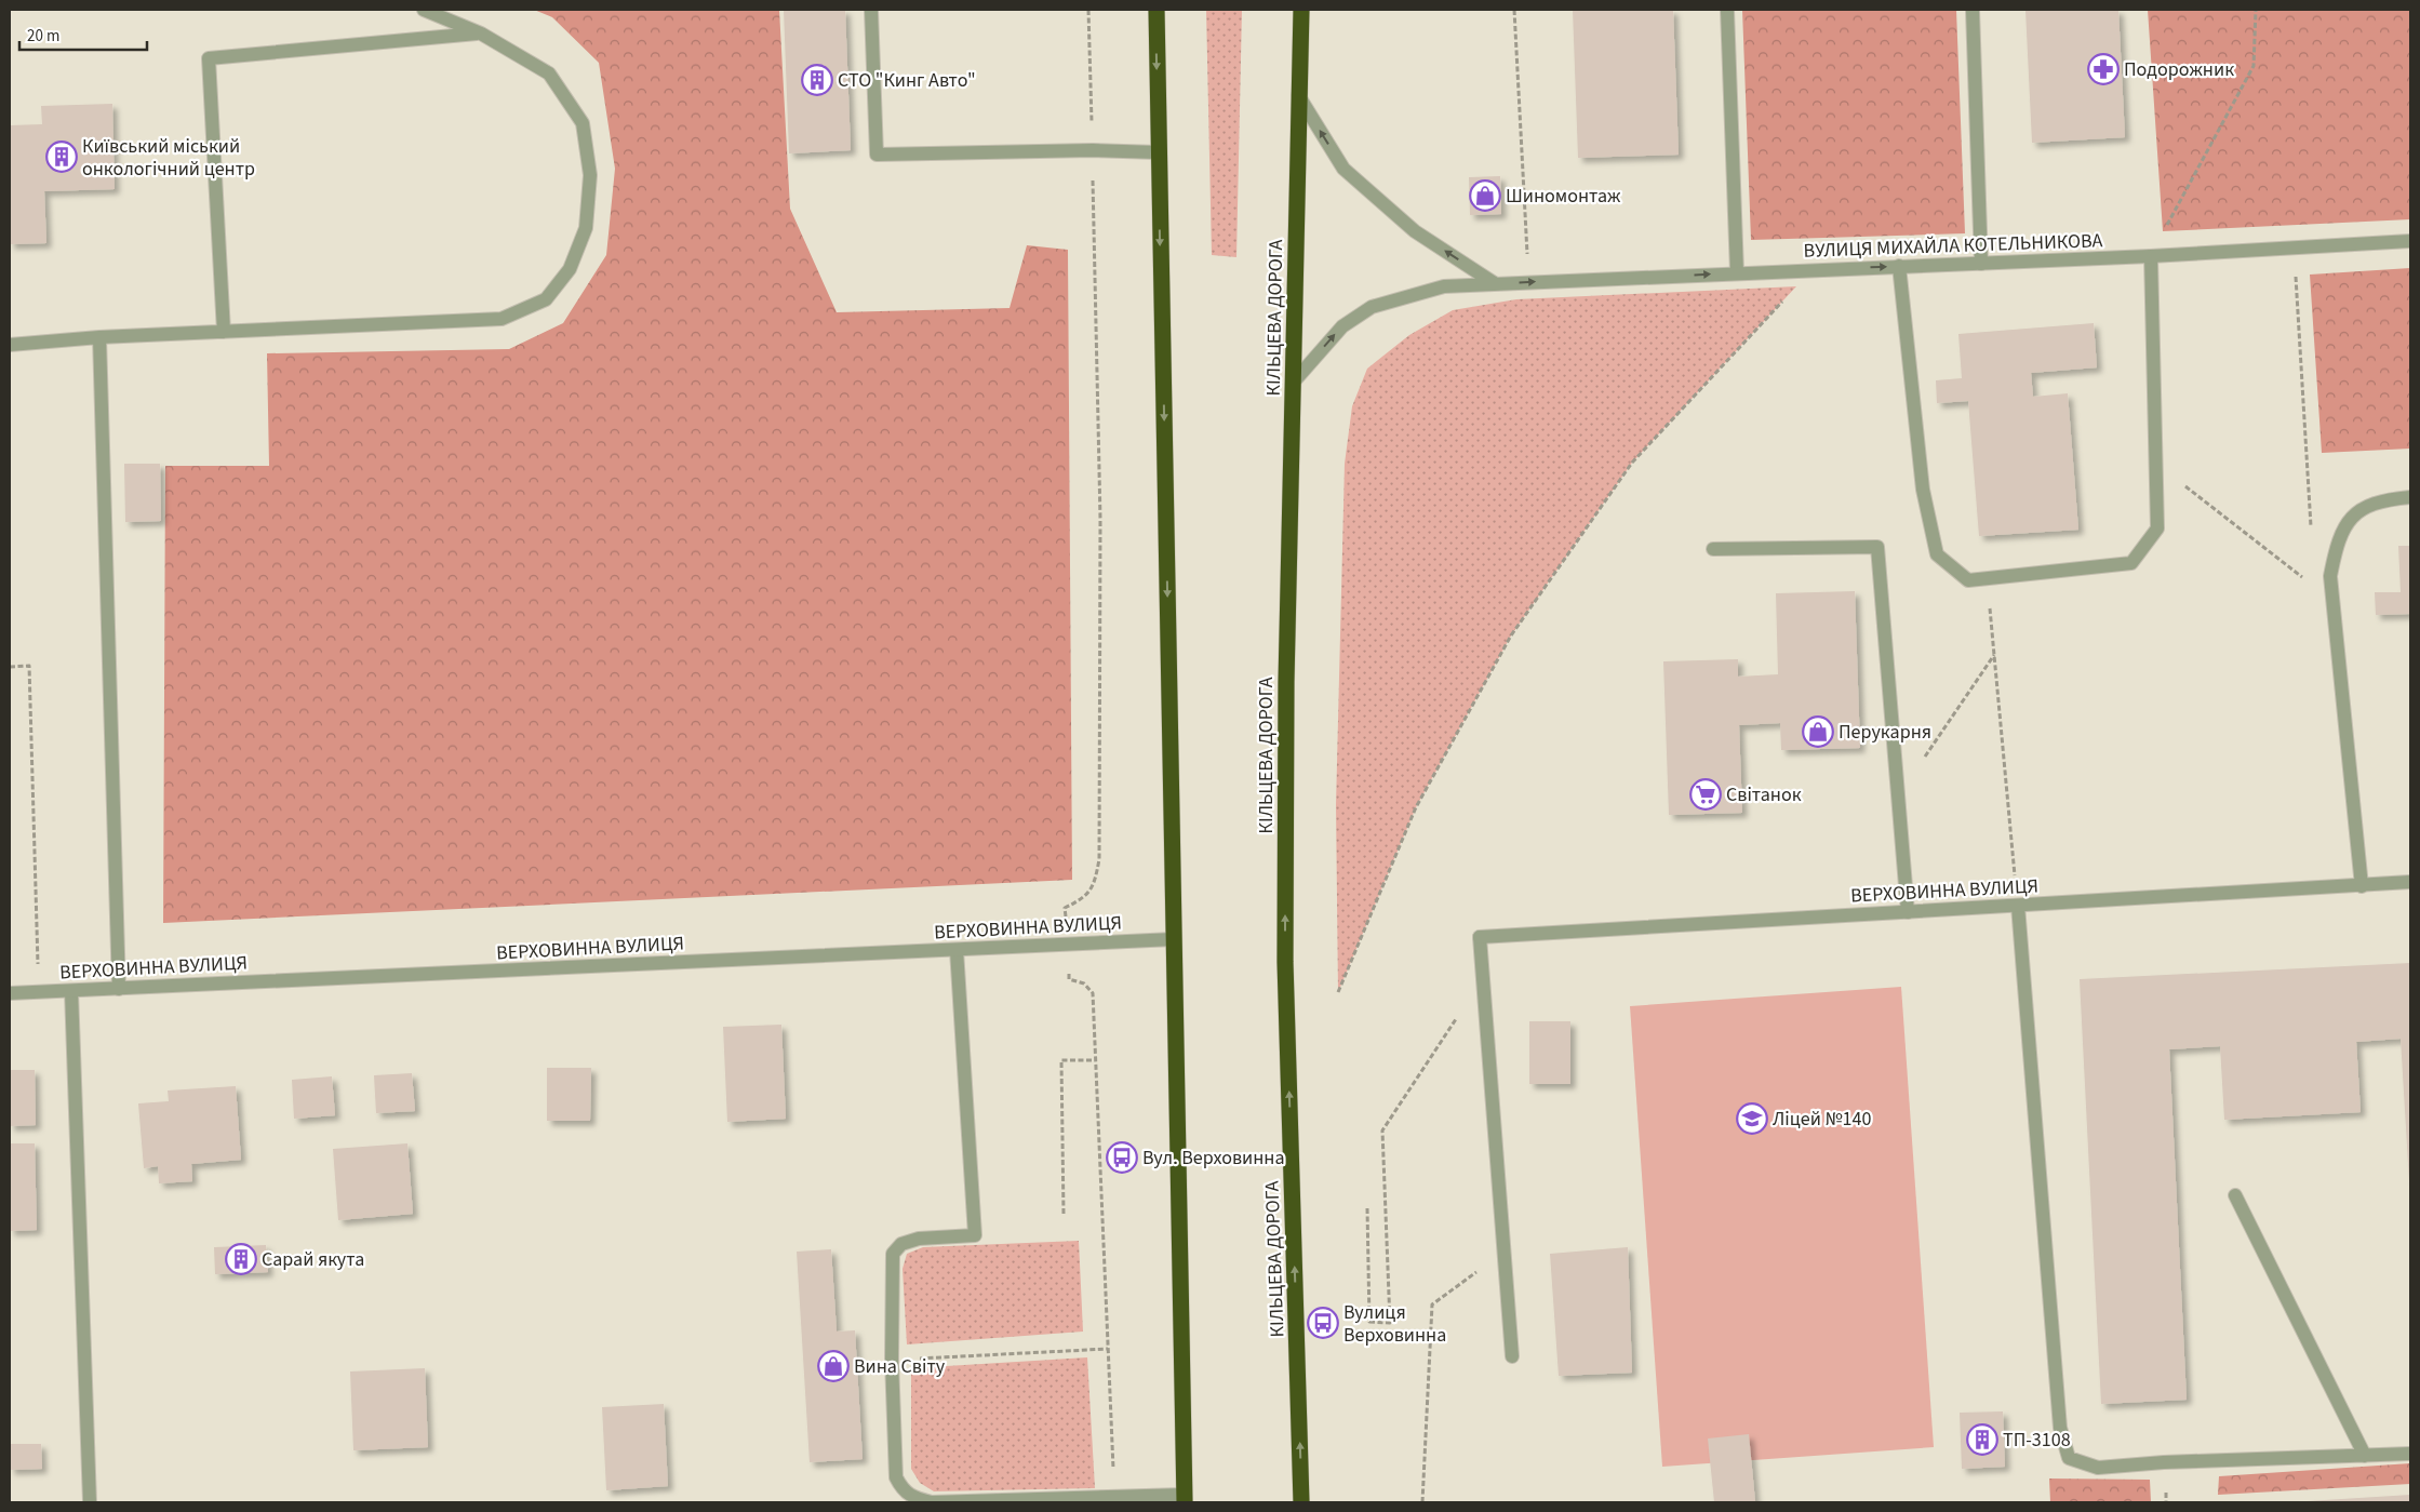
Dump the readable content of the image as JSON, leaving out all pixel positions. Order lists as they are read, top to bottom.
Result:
{
  "streets": {
    "highway": ["КІЛЬЦЕВА ДОРОГА"],
    "street": ["ВУЛИЦЯ МИХАЙЛА КОТЕЛЬНИКОВА", "ВЕРХОВИННА ВУЛИЦЯ"]
  },
  "crossings": [
    ["ВУЛИЦЯ МИХАЙЛА КОТЕЛЬНИКОВА", "КІЛЬЦЕВА ДОРОГА"]
  ],
  "one_way": ["ВУЛИЦЯ МИХАЙЛА КОТЕЛЬНИКОВА"],
  "places": {
    "pharmacy": ["Подорожник"],
    "building": [
      "СТО \"Кинг Авто\"",
      "Київський міський онкологічний центр",
      "Сарай якута",
      "ТП-3108"
    ],
    "shop": ["Шиномонтаж", "Перукарня", "Вина Світу"],
    "supermarket": ["Світанок"],
    "school or university": ["Ліцей №140"],
    "bus stop": ["Вул. Верховинна", "Вулиця Верховинна"]
  },
  "scale_bar": "20 m"
}
